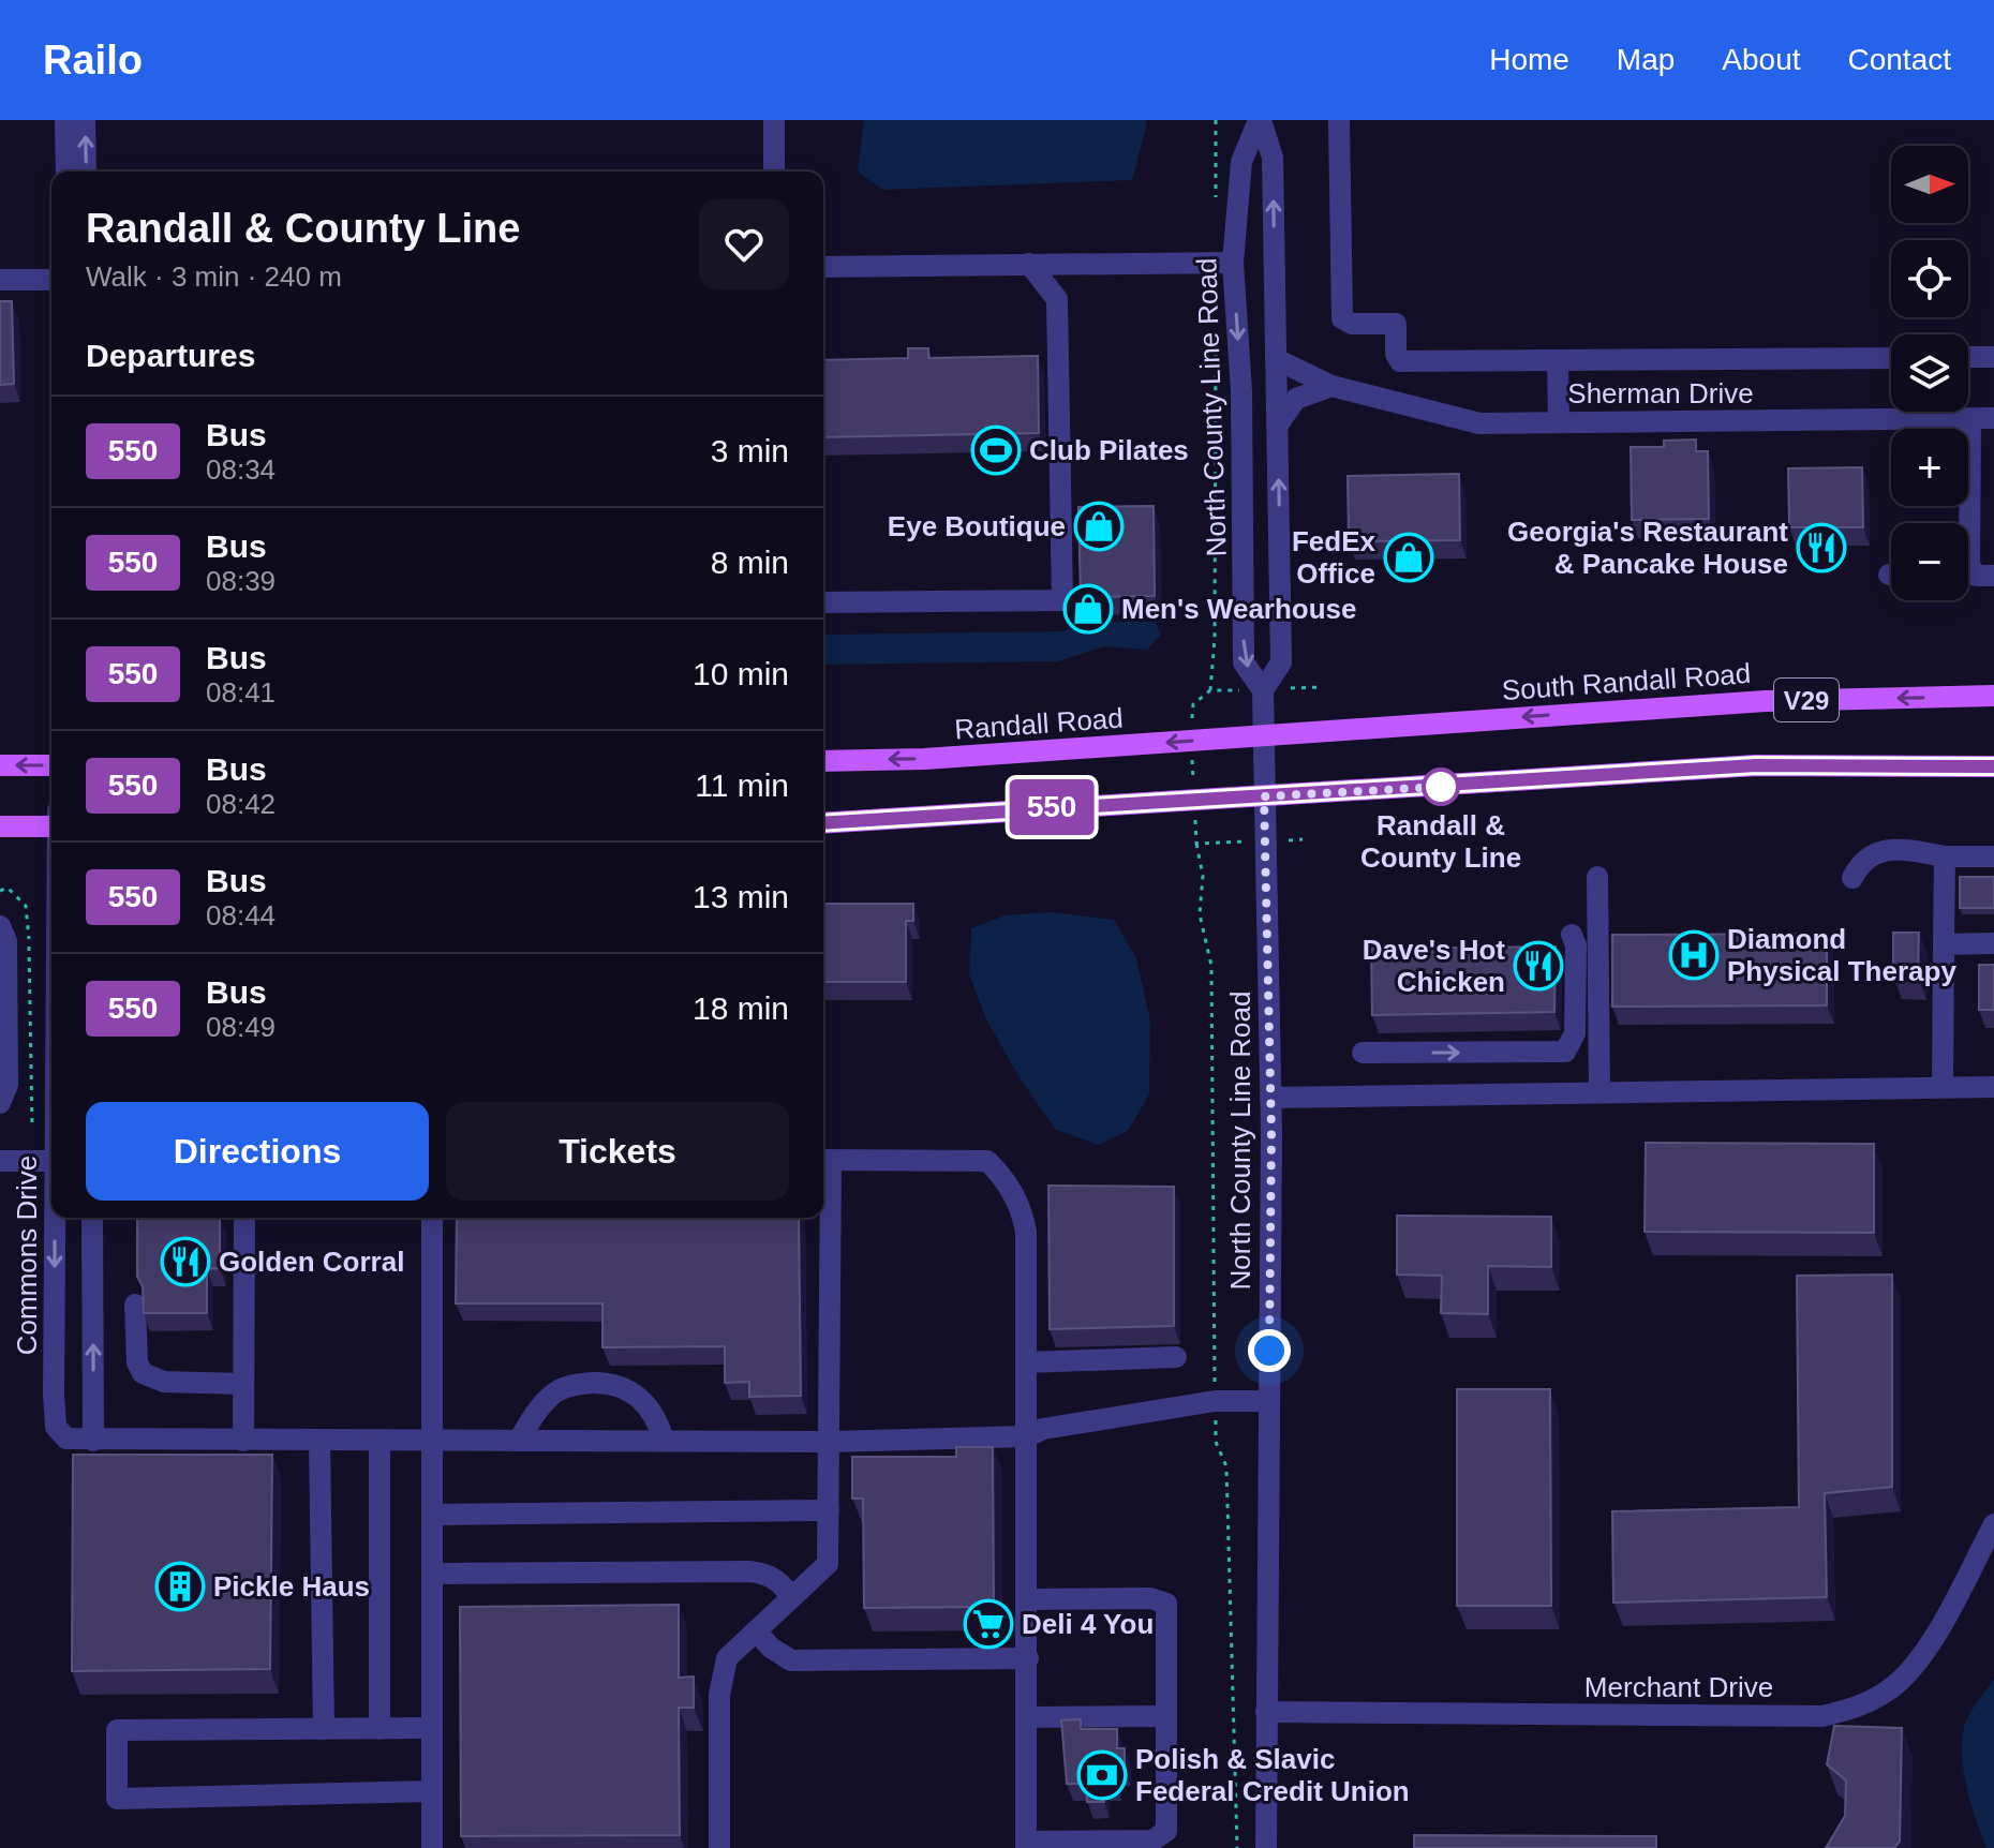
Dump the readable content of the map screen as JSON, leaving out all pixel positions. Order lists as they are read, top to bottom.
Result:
{
  "streets": {
    "main road": ["South Randall Road", "V29", "Randall Road"],
    "street": [
      "Sherman Drive",
      "North County Line Road",
      "Commons Drive",
      "Merchant Drive"
    ]
  },
  "crossings": [
    ["Sherman Drive", "North County Line Road"],
    ["North County Line Road", "South Randall Road"],
    ["North County Line Road", "Randall Road"],
    ["North County Line Road", "Merchant Drive"],
    ["South Randall Road", "Randall Road"]
  ],
  "places": {
    "sports": ["Club Pilates"],
    "shop": ["Eye Boutique", "FedEx Office", "Men's Wearhouse"],
    "restaurant": ["Georgia's Restaurant & Pancake House", "Dave's Hot Chicken", "Golden Corral"],
    "other": ["Randall & County Line"],
    "hospital": ["Diamond Physical Therapy"],
    "building": ["Pickle Haus"],
    "supermarket": ["Deli 4 You"],
    "bank": ["Polish & Slavic Federal Credit Union"]
  },
  "lines": ["bus line 550"],
  "north": "right",
  "page": {
    "header": "Railo",
    "nav": [
      "Home",
      "Map",
      "About",
      "Contact"
    ],
    "on_map": "550",
    "map_buttons": ["+", "−"],
    "heading": [
      ["Randall & County Line", "Walk · 3 min · 240 m"],
      "Departures"
    ],
    "list": [
      {
        "mark": "550",
        "name": "Bus",
        "note": "08:34",
        "value": "3 min"
      },
      {
        "mark": "550",
        "name": "Bus",
        "note": "08:39",
        "value": "8 min"
      },
      {
        "mark": "550",
        "name": "Bus",
        "note": "08:41",
        "value": "10 min"
      },
      {
        "mark": "550",
        "name": "Bus",
        "note": "08:42",
        "value": "11 min"
      },
      {
        "mark": "550",
        "name": "Bus",
        "note": "08:44",
        "value": "13 min"
      },
      {
        "mark": "550",
        "name": "Bus",
        "note": "08:49",
        "value": "18 min"
      }
    ],
    "buttons": ["Directions", "Tickets"]
  }
}
